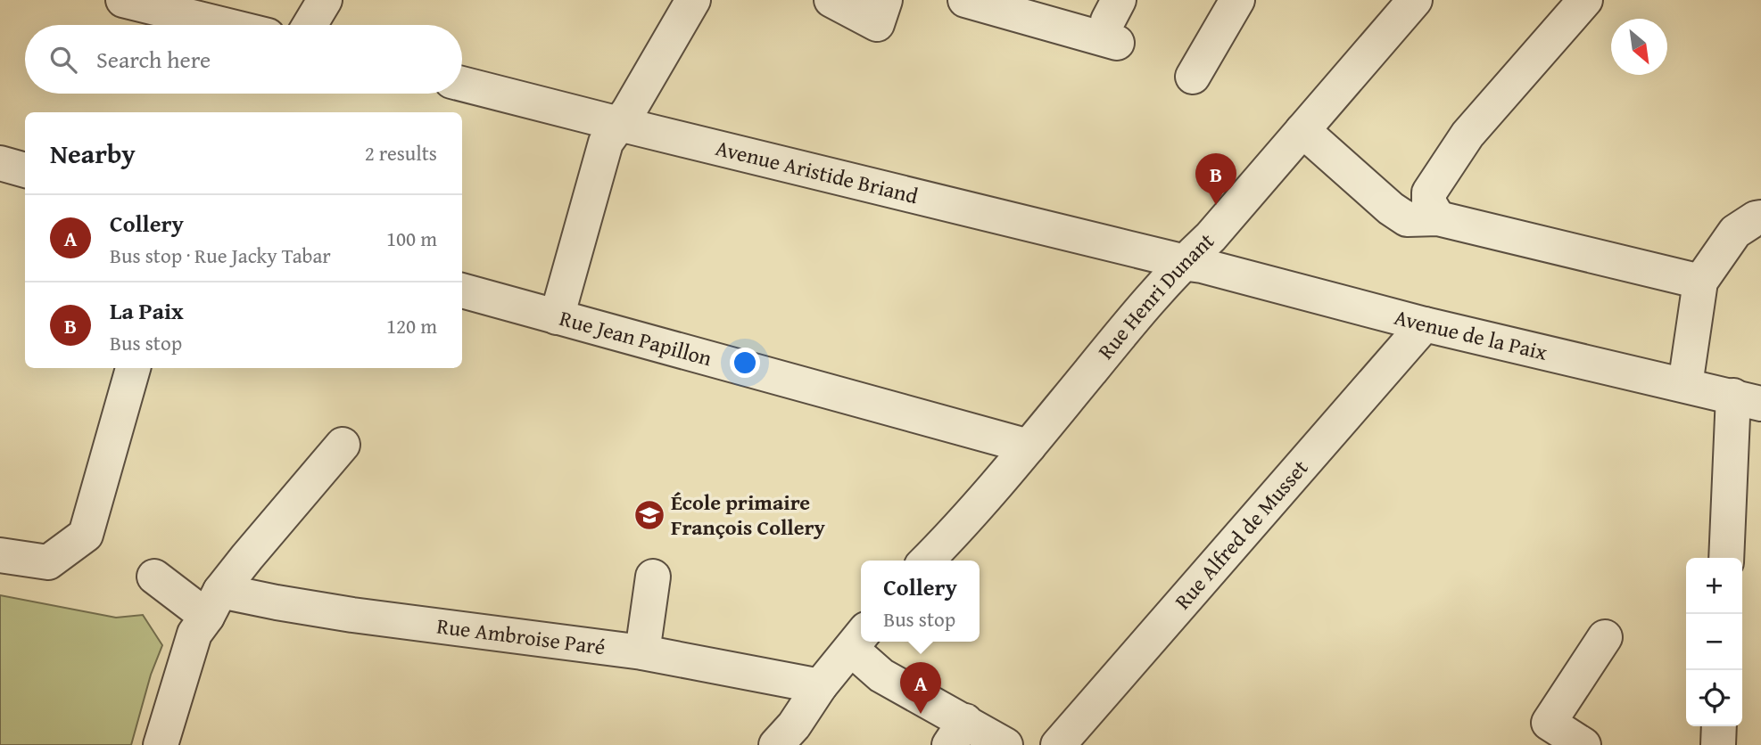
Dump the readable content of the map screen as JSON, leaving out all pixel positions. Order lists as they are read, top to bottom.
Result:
{
  "streets": {
    "street": [
      "Avenue Aristide Briand",
      "Rue Henri Dunant",
      "Avenue de la Paix",
      "Rue Jean Papillon",
      "Rue Alfred de Musset",
      "Rue Ambroise Paré"
    ]
  },
  "crossings": [
    ["Avenue Aristide Briand", "Rue Henri Dunant"],
    ["Avenue Aristide Briand", "Avenue de la Paix"],
    ["Rue Henri Dunant", "Avenue de la Paix"],
    ["Rue Henri Dunant", "Rue Jean Papillon"],
    ["Avenue de la Paix", "Rue Alfred de Musset"]
  ],
  "places": {
    "school or university": ["École primaire François Collery"]
  },
  "north": "bottom right",
  "page": {
    "search": "Search here",
    "heading": ["Nearby", "2 results"],
    "pins": ["B", "A"],
    "list": [
      {
        "mark": "A",
        "name": "Collery",
        "note": "Bus stop · Rue Jacky Tabar",
        "value": "100 m"
      },
      {
        "mark": "B",
        "name": "La Paix",
        "note": "Bus stop",
        "value": "120 m"
      }
    ],
    "map_buttons": ["+", "−"],
    "popup": ["Collery", "Bus stop"]
  }
}
